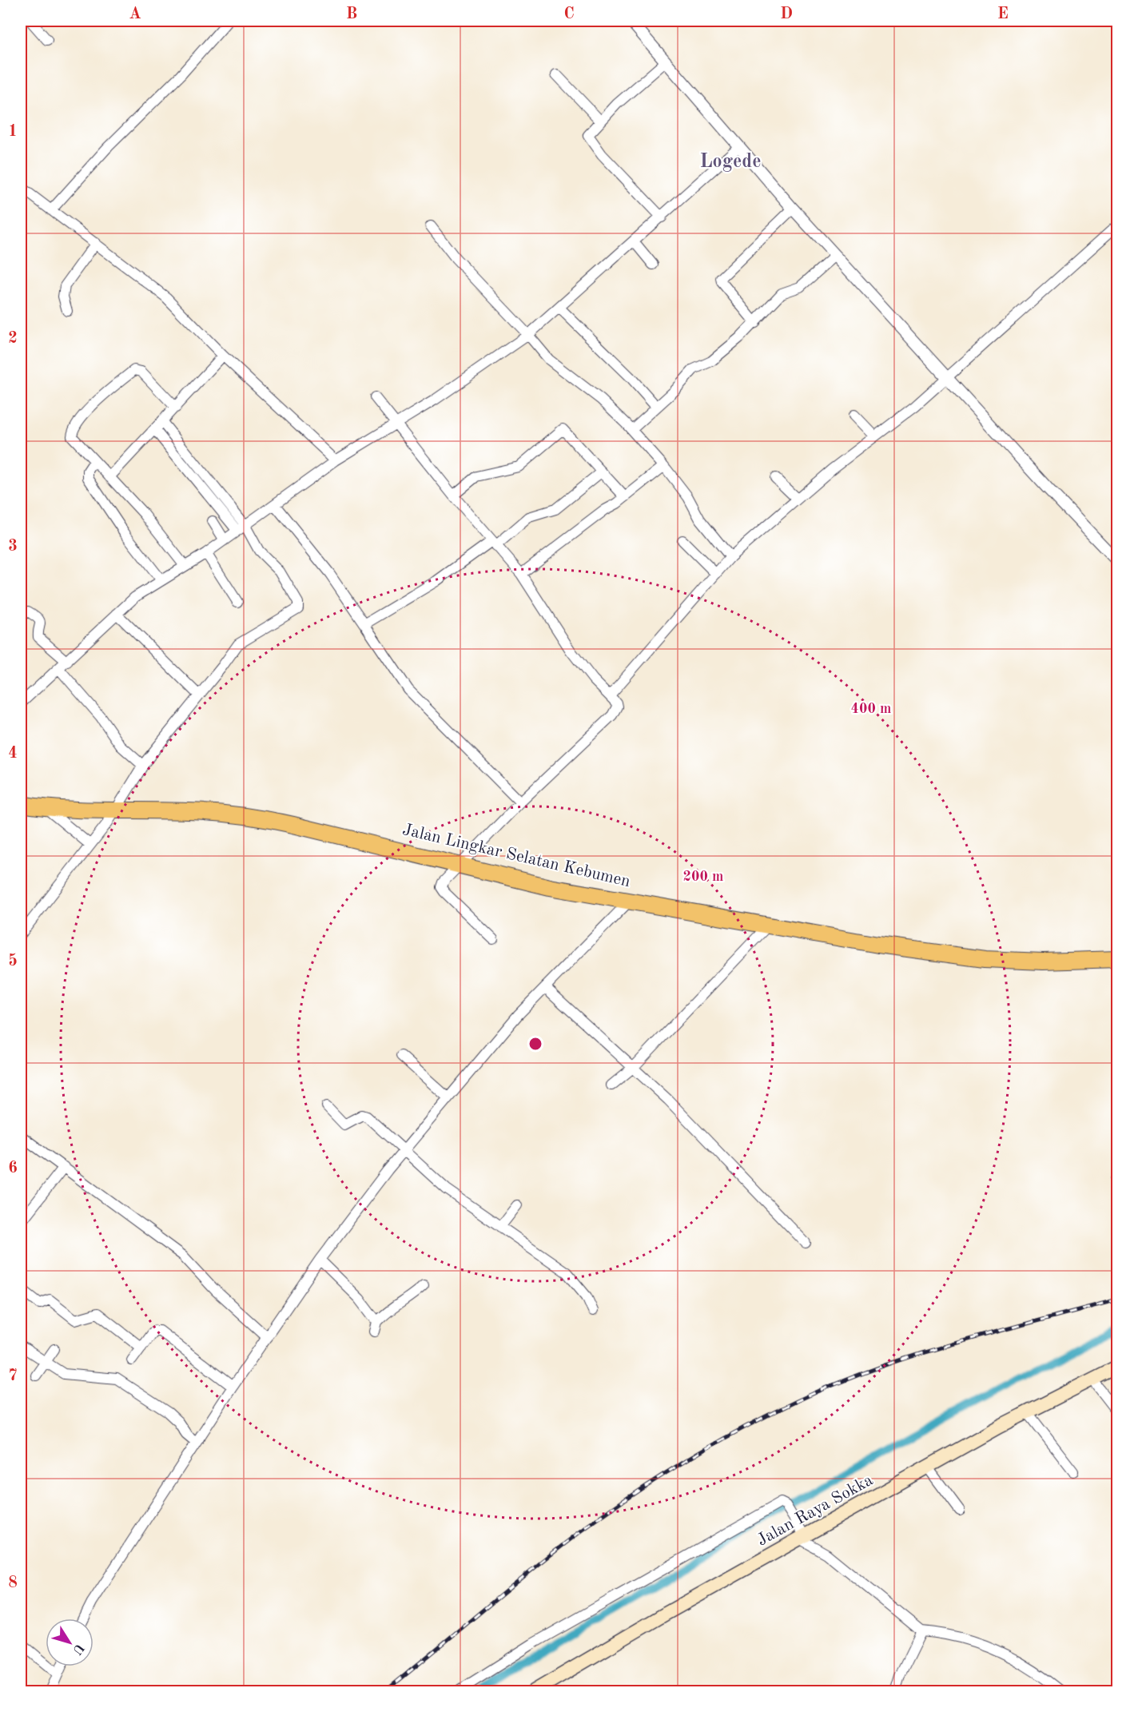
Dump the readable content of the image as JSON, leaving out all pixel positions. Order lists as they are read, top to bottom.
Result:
{
  "streets": {
    "highway": ["Jalan Lingkar Selatan Kebumen"],
    "main road": ["Jalan Raya Sokka"]
  },
  "districts": ["Logede"],
  "north": "bottom right",
  "grid": {
    "columns": [
      "A",
      "B",
      "C",
      "D",
      "E"
    ],
    "rows": [
      "1",
      "2",
      "3",
      "4",
      "5",
      "6",
      "7",
      "8"
    ]
  },
  "rings": ["400 m", "200 m"]
}
